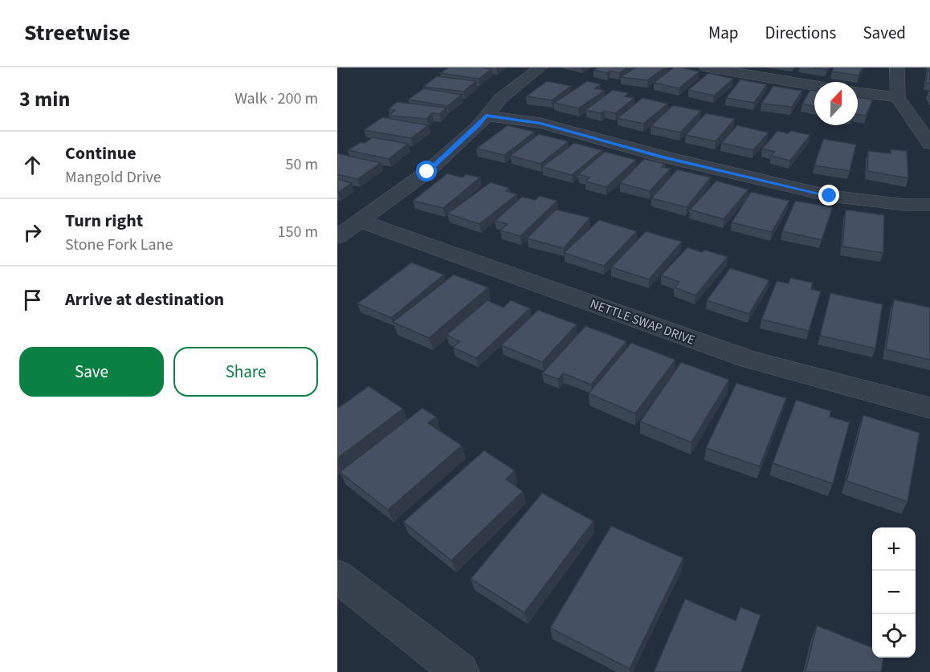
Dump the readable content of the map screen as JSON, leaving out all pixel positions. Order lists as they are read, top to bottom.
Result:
{
  "streets": {
    "street": ["NETTLE SWAP DRIVE"]
  },
  "north": "top",
  "page": {
    "header": "Streetwise",
    "nav": ["Map", "Directions", "Saved"],
    "heading": ["3 min", "Walk · 200 m"],
    "list": [
      ["Continue", "Mangold Drive", "50 m"],
      ["Turn right", "Stone Fork Lane", "150 m"],
      "Arrive at destination"
    ],
    "buttons": ["Save", "Share"],
    "map_buttons": ["+", "−"]
  }
}
